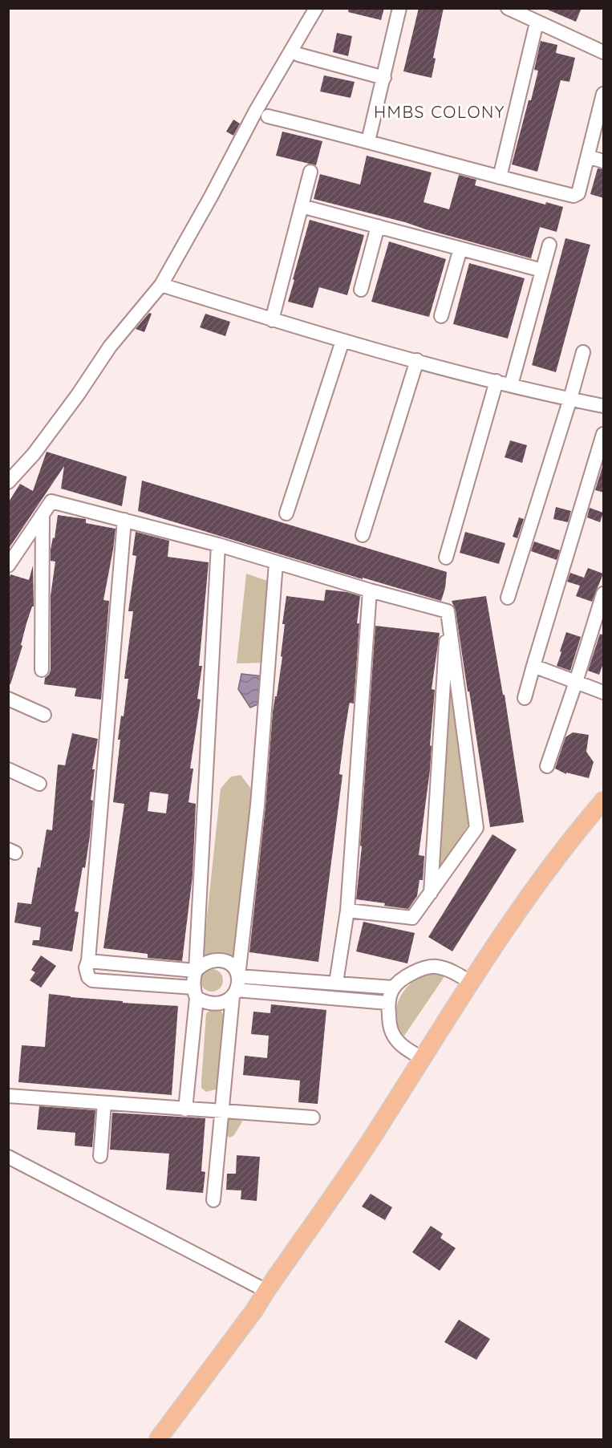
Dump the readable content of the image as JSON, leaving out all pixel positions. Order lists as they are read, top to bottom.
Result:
{
  "districts": ["HMBS COLONY"]
}
